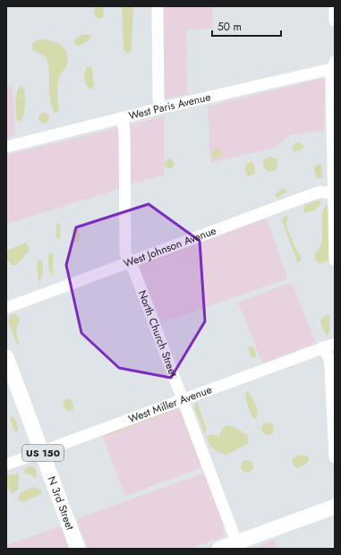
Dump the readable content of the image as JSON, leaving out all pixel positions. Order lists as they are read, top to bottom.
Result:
{
  "streets": {
    "main road": ["US 150", "N 3rd Street"],
    "street": [
      "West Paris Avenue",
      "West Johnson Avenue",
      "North Church Street",
      "West Miller Avenue"
    ]
  },
  "crossings": [
    ["West Paris Avenue", "North Church Street"],
    ["West Johnson Avenue", "North Church Street"],
    ["North Church Street", "West Miller Avenue"],
    ["West Miller Avenue", "N 3rd Street"]
  ],
  "scale_bar": "50 m"
}
